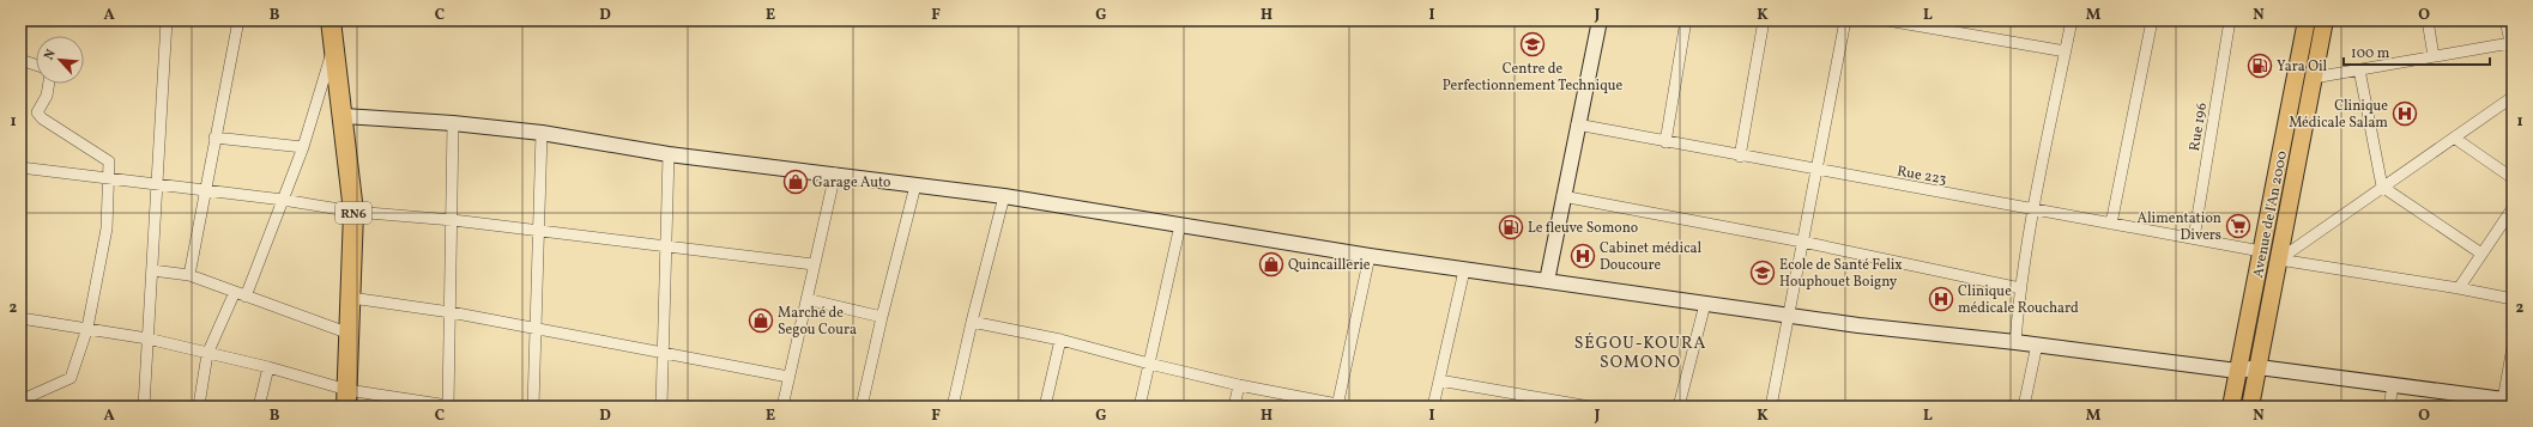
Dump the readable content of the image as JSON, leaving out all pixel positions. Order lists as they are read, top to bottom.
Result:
{
  "streets": {
    "highway": ["RN6"],
    "main road": ["Avenue de l'An 2000"],
    "street": ["Rue 196", "Rue 223"]
  },
  "crossings": [
    ["Rue 196", "Rue 223"],
    ["Rue 223", "Avenue de l'An 2000"]
  ],
  "districts": ["SÉGOU-KOURA SOMONO"],
  "places": {
    "school or university": ["Centre de Perfectionnement Technique", "Ecole de Santé Felix Houphouet Boigny"],
    "fuel station": ["Yara Oil", "Le fleuve Somono"],
    "hospital": ["Clinique Médicale Salam", "Cabinet médical Doucoure", "Clinique médicale Rouchard"],
    "shop": ["Garage Auto", "Quincaillerie", "Marché de Segou Coura"],
    "supermarket": ["Alimentation Divers"]
  },
  "scale_bar": "100 m",
  "north": "top left",
  "grid": {
    "columns": [
      "A",
      "B",
      "C",
      "D",
      "E",
      "F",
      "G",
      "H",
      "I",
      "J",
      "K",
      "L",
      "M",
      "N",
      "O"
    ],
    "rows": ["1", "2"]
  }
}
